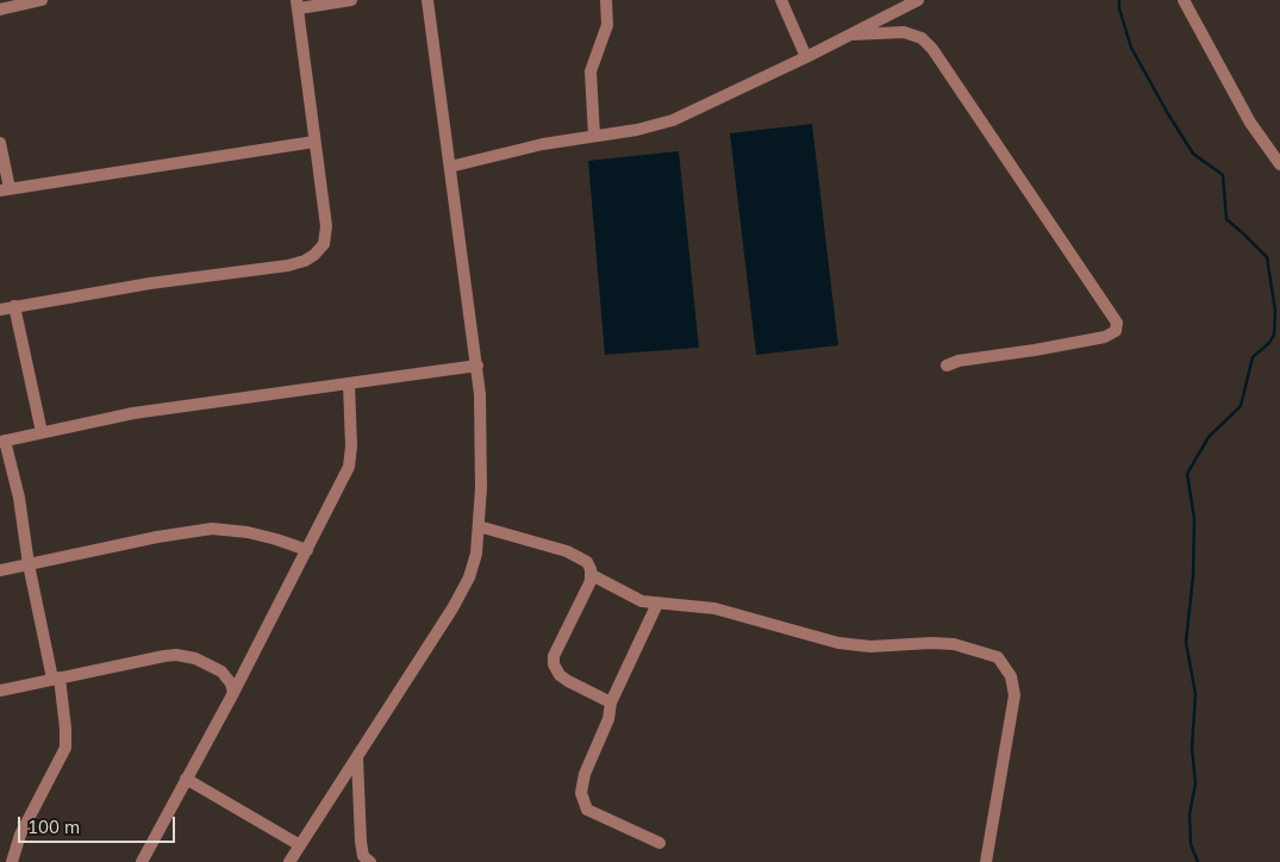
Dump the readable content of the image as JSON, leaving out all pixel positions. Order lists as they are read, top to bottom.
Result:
{
  "scale_bar": "100 m"
}
